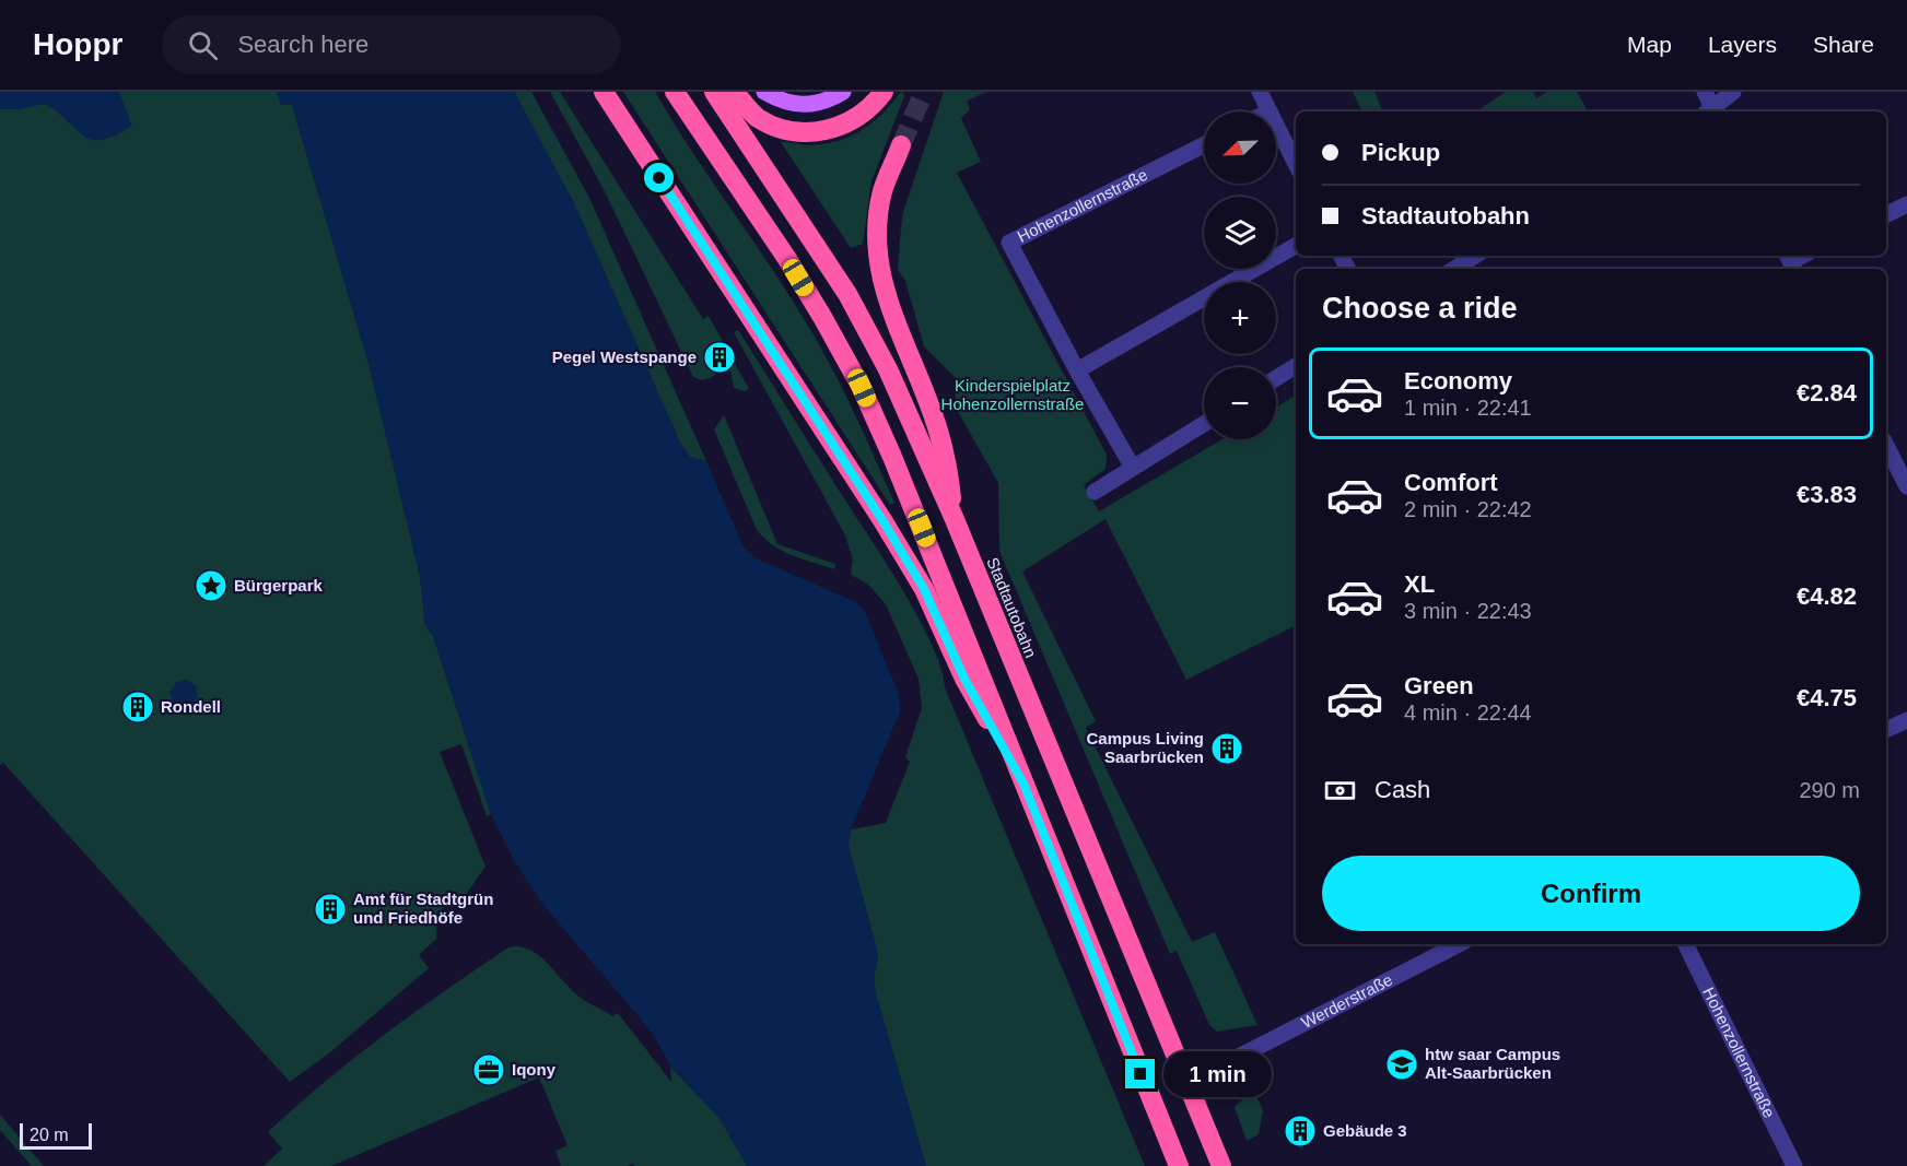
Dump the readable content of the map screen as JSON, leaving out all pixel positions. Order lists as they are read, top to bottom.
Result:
{
  "streets": {
    "highway": ["Stadtautobahn"],
    "street": ["Hohenzollernstraße", "Werderstraße"]
  },
  "parks": ["Kinderspielplatz Hohenzollernstraße"],
  "places": {
    "building": [
      "Pegel Westspange",
      "Rondell",
      "Campus Living Saarbrücken",
      "Amt für Stadtgrün und Friedhöfe",
      "Gebäude 3"
    ],
    "place": ["Bürgerpark"],
    "school or university": ["htw saar Campus Alt-Saarbrücken"],
    "office": ["Iqony"]
  },
  "scale_bar": "20 m",
  "north": "bottom left",
  "page": {
    "header": "Hoppr",
    "search": "Search here",
    "nav": ["Map", "Layers", "Share"],
    "map_buttons": ["+", "−"],
    "banner": ["Pickup", "Stadtautobahn"],
    "heading": "Choose a ride",
    "list": [
      {
        "name": "Economy",
        "note": "1 min · 22:41",
        "value": "€2.84"
      },
      {
        "name": "Comfort",
        "note": "2 min · 22:42",
        "value": "€3.83"
      },
      {
        "name": "XL",
        "note": "3 min · 22:43",
        "value": "€4.82"
      },
      {
        "name": "Green",
        "note": "4 min · 22:44",
        "value": "€4.75"
      }
    ],
    "pay": ["Cash", "290 m"],
    "buttons": "Confirm",
    "bubble": "1 min",
    "scale": "20 m"
  }
}
